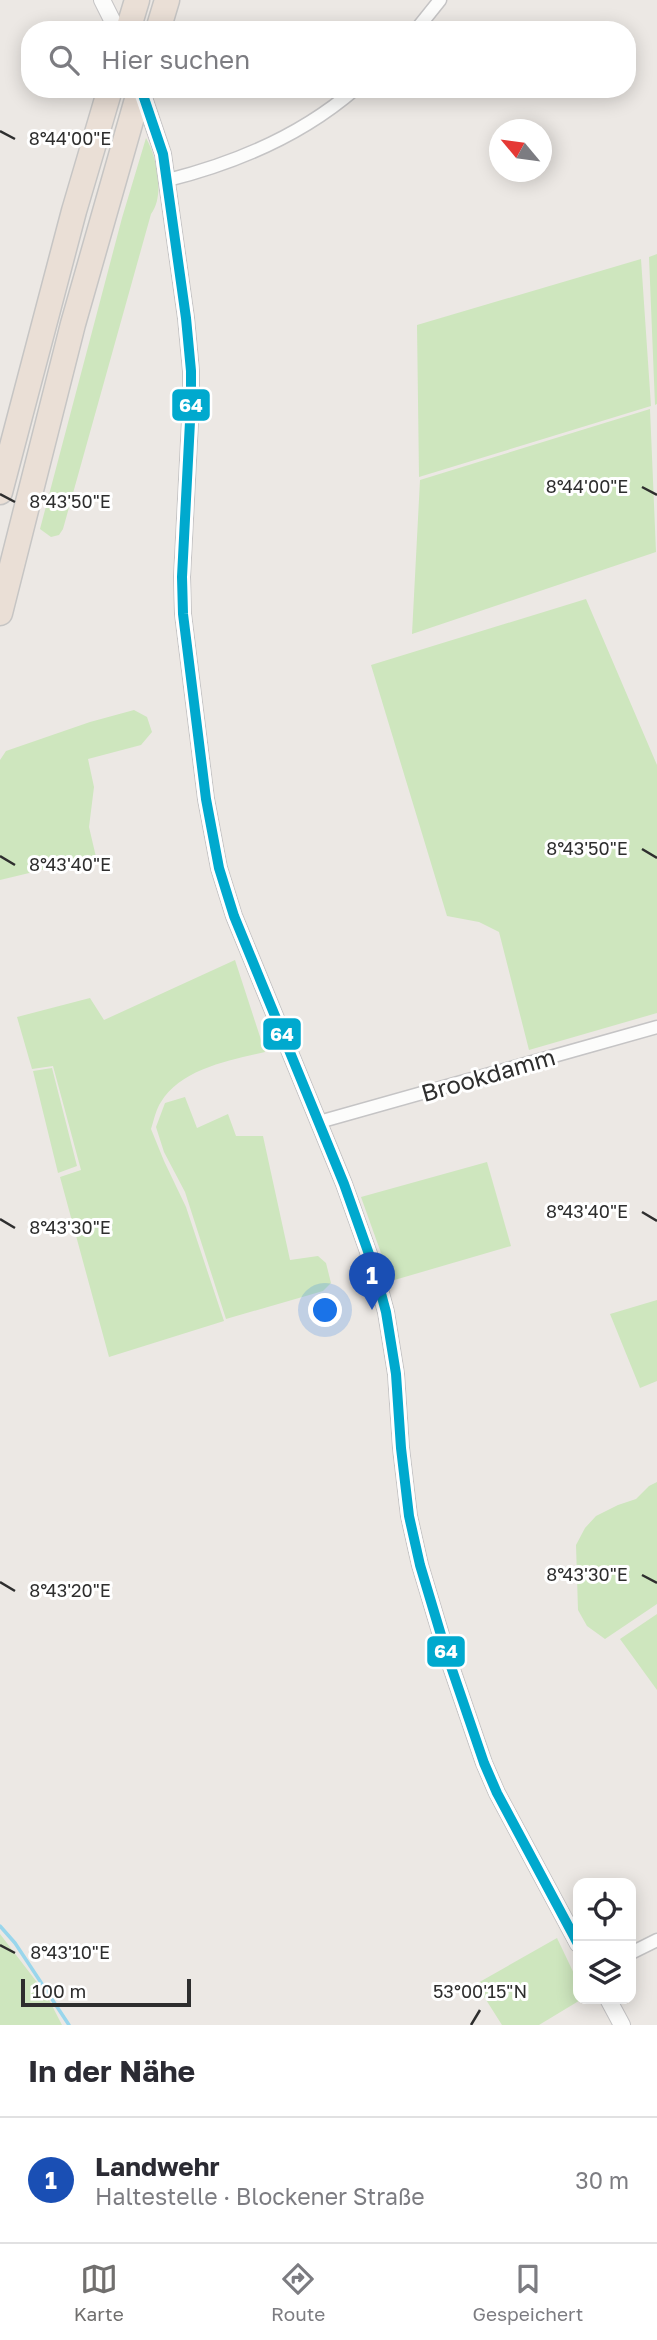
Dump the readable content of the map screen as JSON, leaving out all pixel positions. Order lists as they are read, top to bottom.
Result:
{
  "streets": {
    "street": ["Brookdamm"]
  },
  "lines": ["transit line 64"],
  "scale_bar": "100 m",
  "north": "top left",
  "page": {
    "search": "Hier suchen",
    "pins": "1",
    "scale": "100 m",
    "heading": "In der Nähe",
    "list": [
      {
        "mark": "1",
        "name": "Landwehr",
        "note": "Haltestelle · Blockener Straße",
        "value": "30 m"
      }
    ],
    "nav": ["Karte", "Route", "Gespeichert"]
  },
  "coordinates": [
    "8°44'00\"E",
    "8°43'50\"E",
    "8°43'40\"E",
    "8°43'30\"E",
    "8°43'20\"E",
    "8°43'10\"E",
    "53°00'15\"N"
  ]
}
